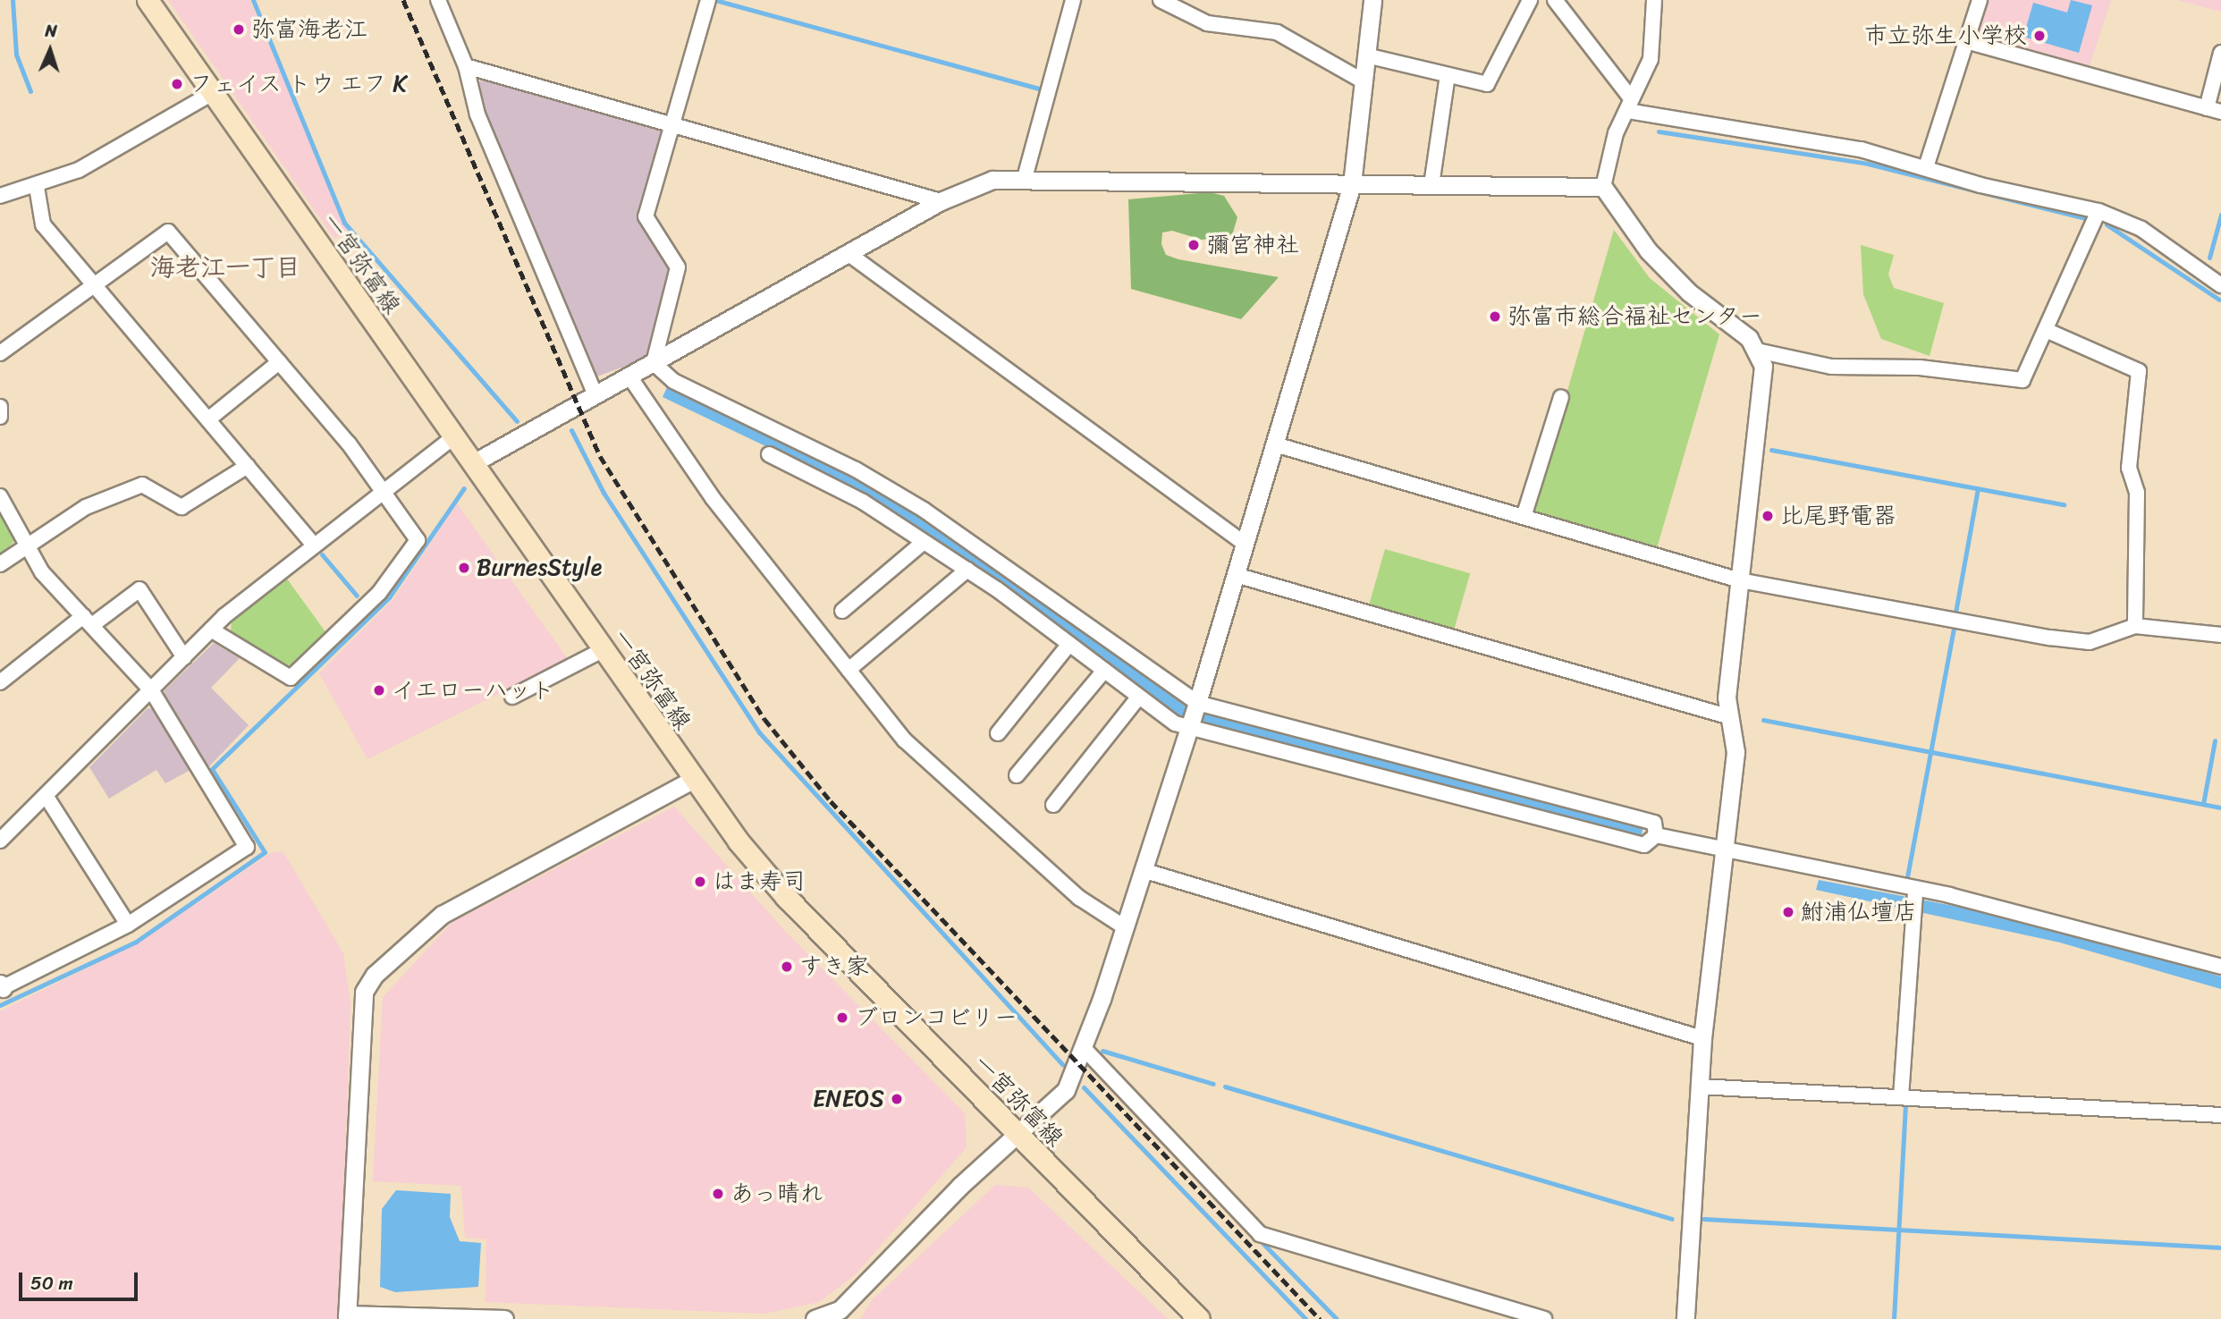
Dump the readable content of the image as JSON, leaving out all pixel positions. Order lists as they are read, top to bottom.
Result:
{
  "streets": {
    "main road": ["一宮弥富線"]
  },
  "districts": ["海老江一丁目"],
  "places": [
    "弥富海老江",
    "市立弥生小学校",
    "フェイス トウ エフ K",
    "彌宮神社",
    "弥富市総合福祉センター",
    "比尾野電器",
    "BurnesStyle",
    "イエローハット",
    "はま寿司",
    "鮒浦仏壇店",
    "すき家",
    "ブロンコビリー",
    "ENEOS",
    "あっ晴れ"
  ],
  "scale_bar": "50 m",
  "north": "top"
}
